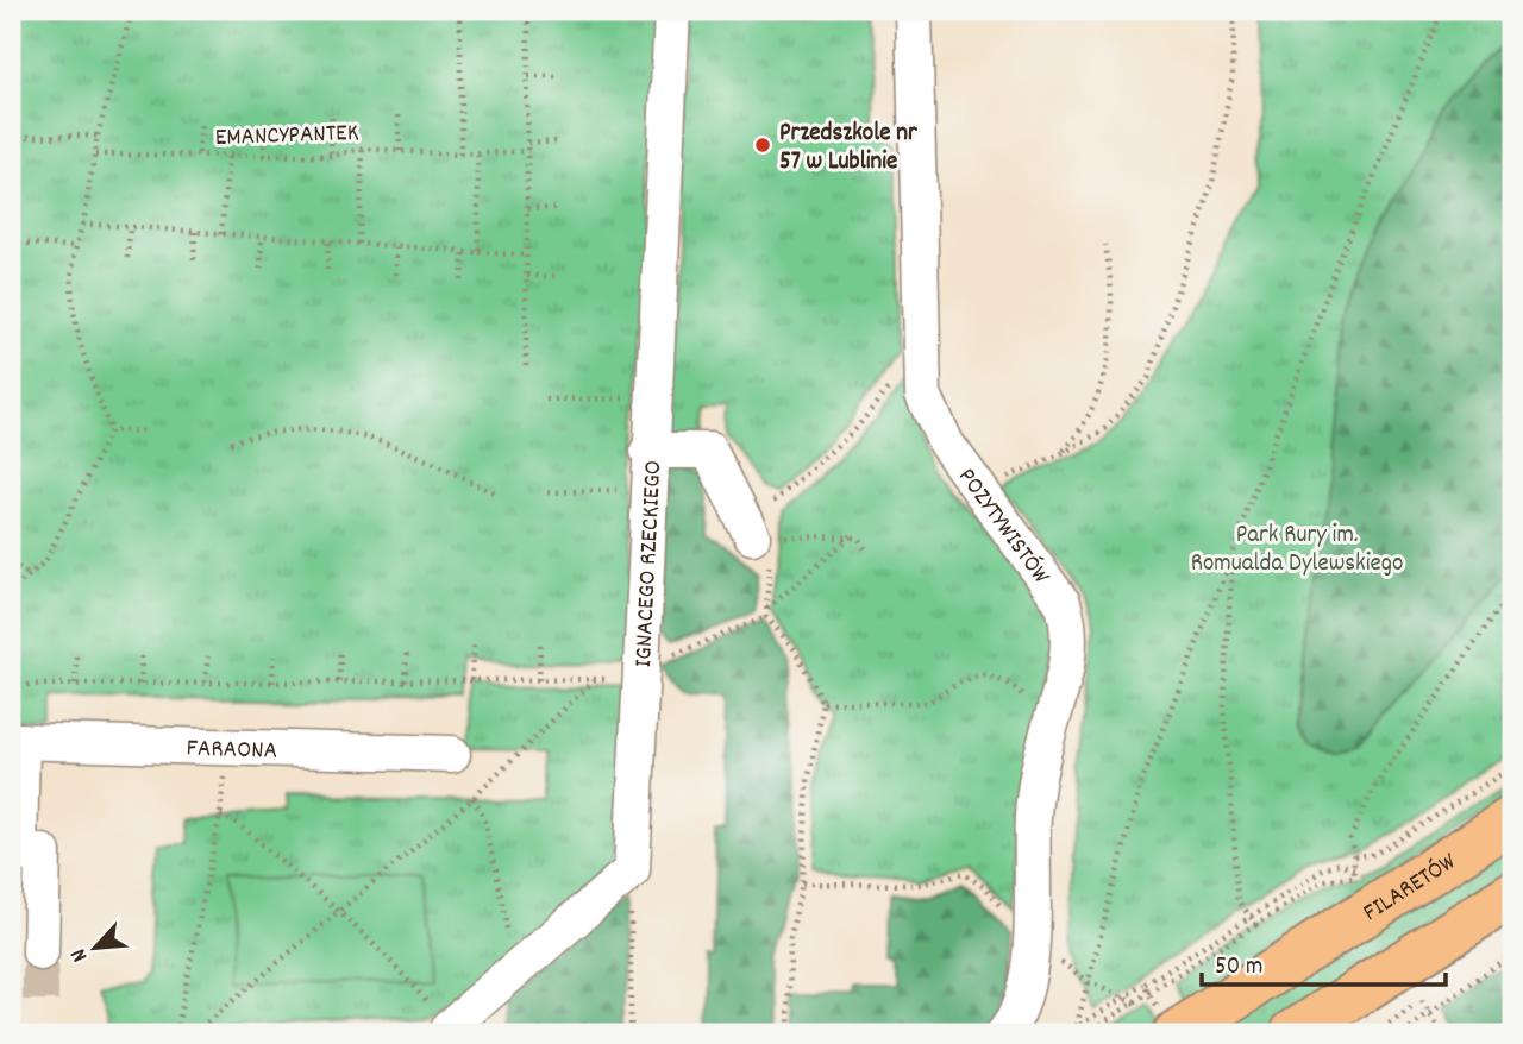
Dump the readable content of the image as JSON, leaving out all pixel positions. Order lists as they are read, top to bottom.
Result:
{
  "streets": {
    "main road": ["FILARETÓW"],
    "street": ["POZYTYWISTÓW", "IGNACEGO RZECKIEGO", "FARAONA"],
    "path": ["EMANCYPANTEK"]
  },
  "parks": ["Park Rury im. Romualda Dylewskiego"],
  "places": ["Przedszkole nr 57 w Lublinie"],
  "scale_bar": "50 m",
  "north": "bottom left"
}
